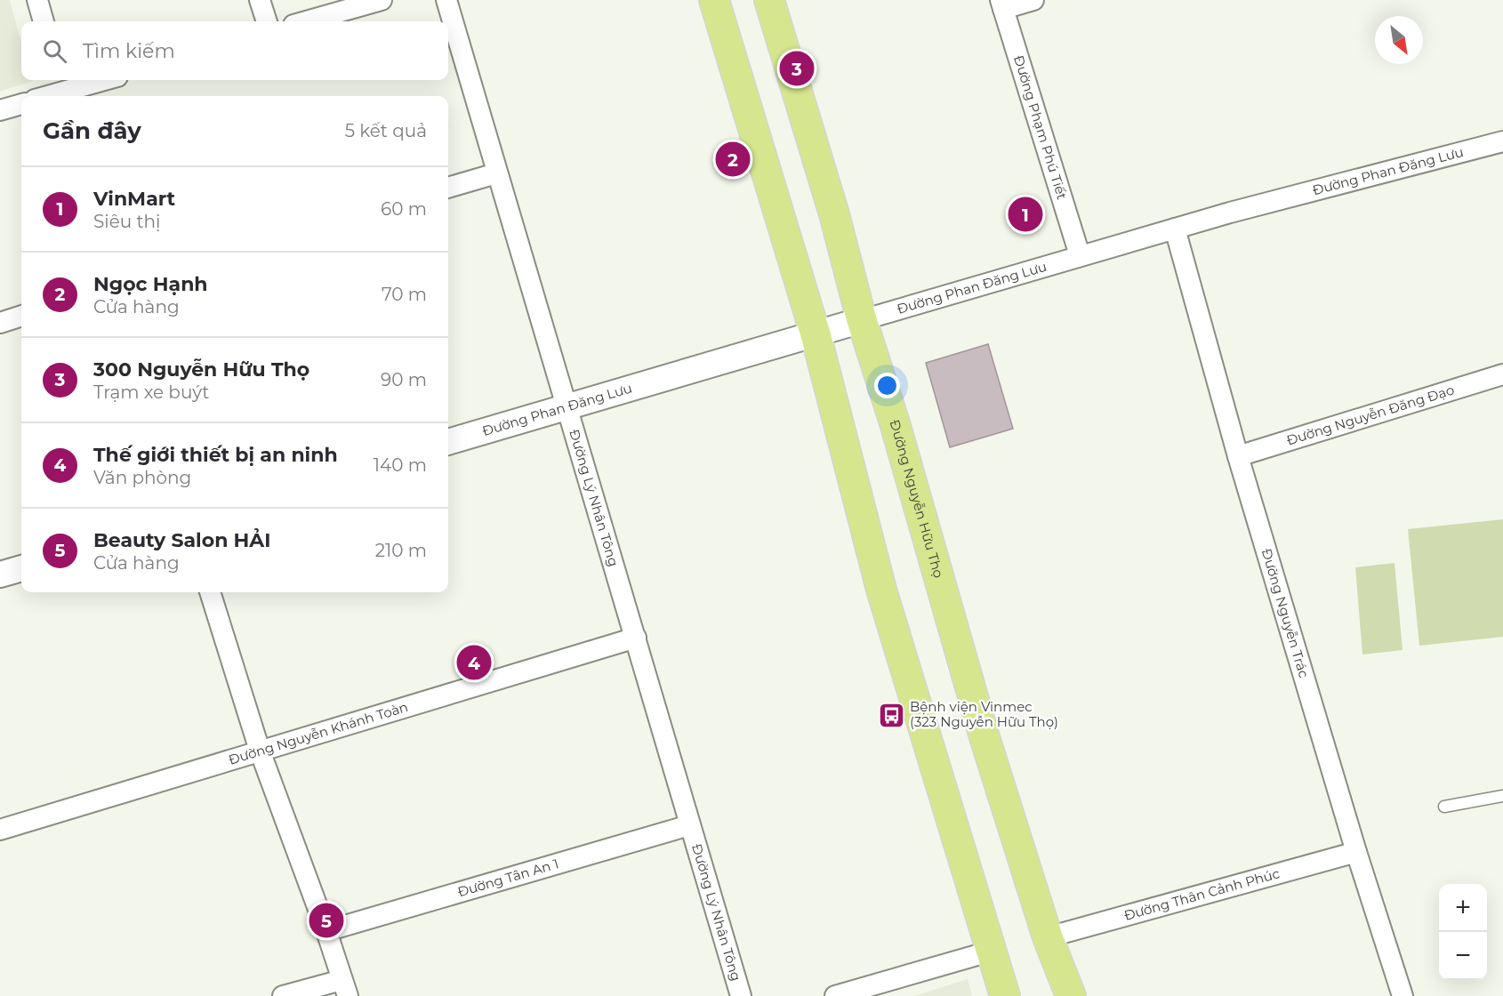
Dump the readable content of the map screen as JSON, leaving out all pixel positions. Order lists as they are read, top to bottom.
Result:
{
  "streets": {
    "main road": ["Đường Nguyễn Hữu Thọ"],
    "street": [
      "Đường Phạm Phú Tiết",
      "Đường Phan Đăng Lưu",
      "Đường Nguyễn Đăng Đạo",
      "Đường Lý Nhân Tông",
      "Đường Nguyễn Trác",
      "Đường Nguyễn Khánh Toàn",
      "Đường Tân An 1",
      "Đường Thân Cảnh Phúc"
    ]
  },
  "crossings": [
    ["Đường Phạm Phú Tiết", "Đường Phan Đăng Lưu"],
    ["Đường Phan Đăng Lưu", "Đường Lý Nhân Tông"],
    ["Đường Phan Đăng Lưu", "Đường Nguyễn Hữu Thọ"],
    ["Đường Phan Đăng Lưu", "Đường Nguyễn Trác"],
    ["Đường Nguyễn Đăng Đạo", "Đường Nguyễn Trác"],
    ["Đường Lý Nhân Tông", "Đường Nguyễn Khánh Toàn"],
    ["Đường Lý Nhân Tông", "Đường Tân An 1"],
    ["Đường Nguyễn Hữu Thọ", "Đường Thân Cảnh Phúc"],
    ["Đường Nguyễn Trác", "Đường Thân Cảnh Phúc"]
  ],
  "places": {
    "bus stop": ["Bệnh viện Vinmec (323 Nguyễn Hữu Thọ)"]
  },
  "north": "bottom right",
  "page": {
    "search": "Tìm kiếm",
    "pins": [
      "3",
      "2",
      "1",
      "4",
      "5"
    ],
    "heading": ["Gần đây", "5 kết quả"],
    "list": [
      {
        "mark": "1",
        "name": "VinMart",
        "note": "Siêu thị",
        "value": "60 m"
      },
      {
        "mark": "2",
        "name": "Ngọc Hạnh",
        "note": "Cửa hàng",
        "value": "70 m"
      },
      {
        "mark": "3",
        "name": "300 Nguyễn Hữu Thọ",
        "note": "Trạm xe buýt",
        "value": "90 m"
      },
      {
        "mark": "4",
        "name": "Thế giới thiết bị an ninh",
        "note": "Văn phòng",
        "value": "140 m"
      },
      {
        "mark": "5",
        "name": "Beauty Salon HẢI",
        "note": "Cửa hàng",
        "value": "210 m"
      }
    ],
    "map_buttons": ["+", "−"]
  }
}
